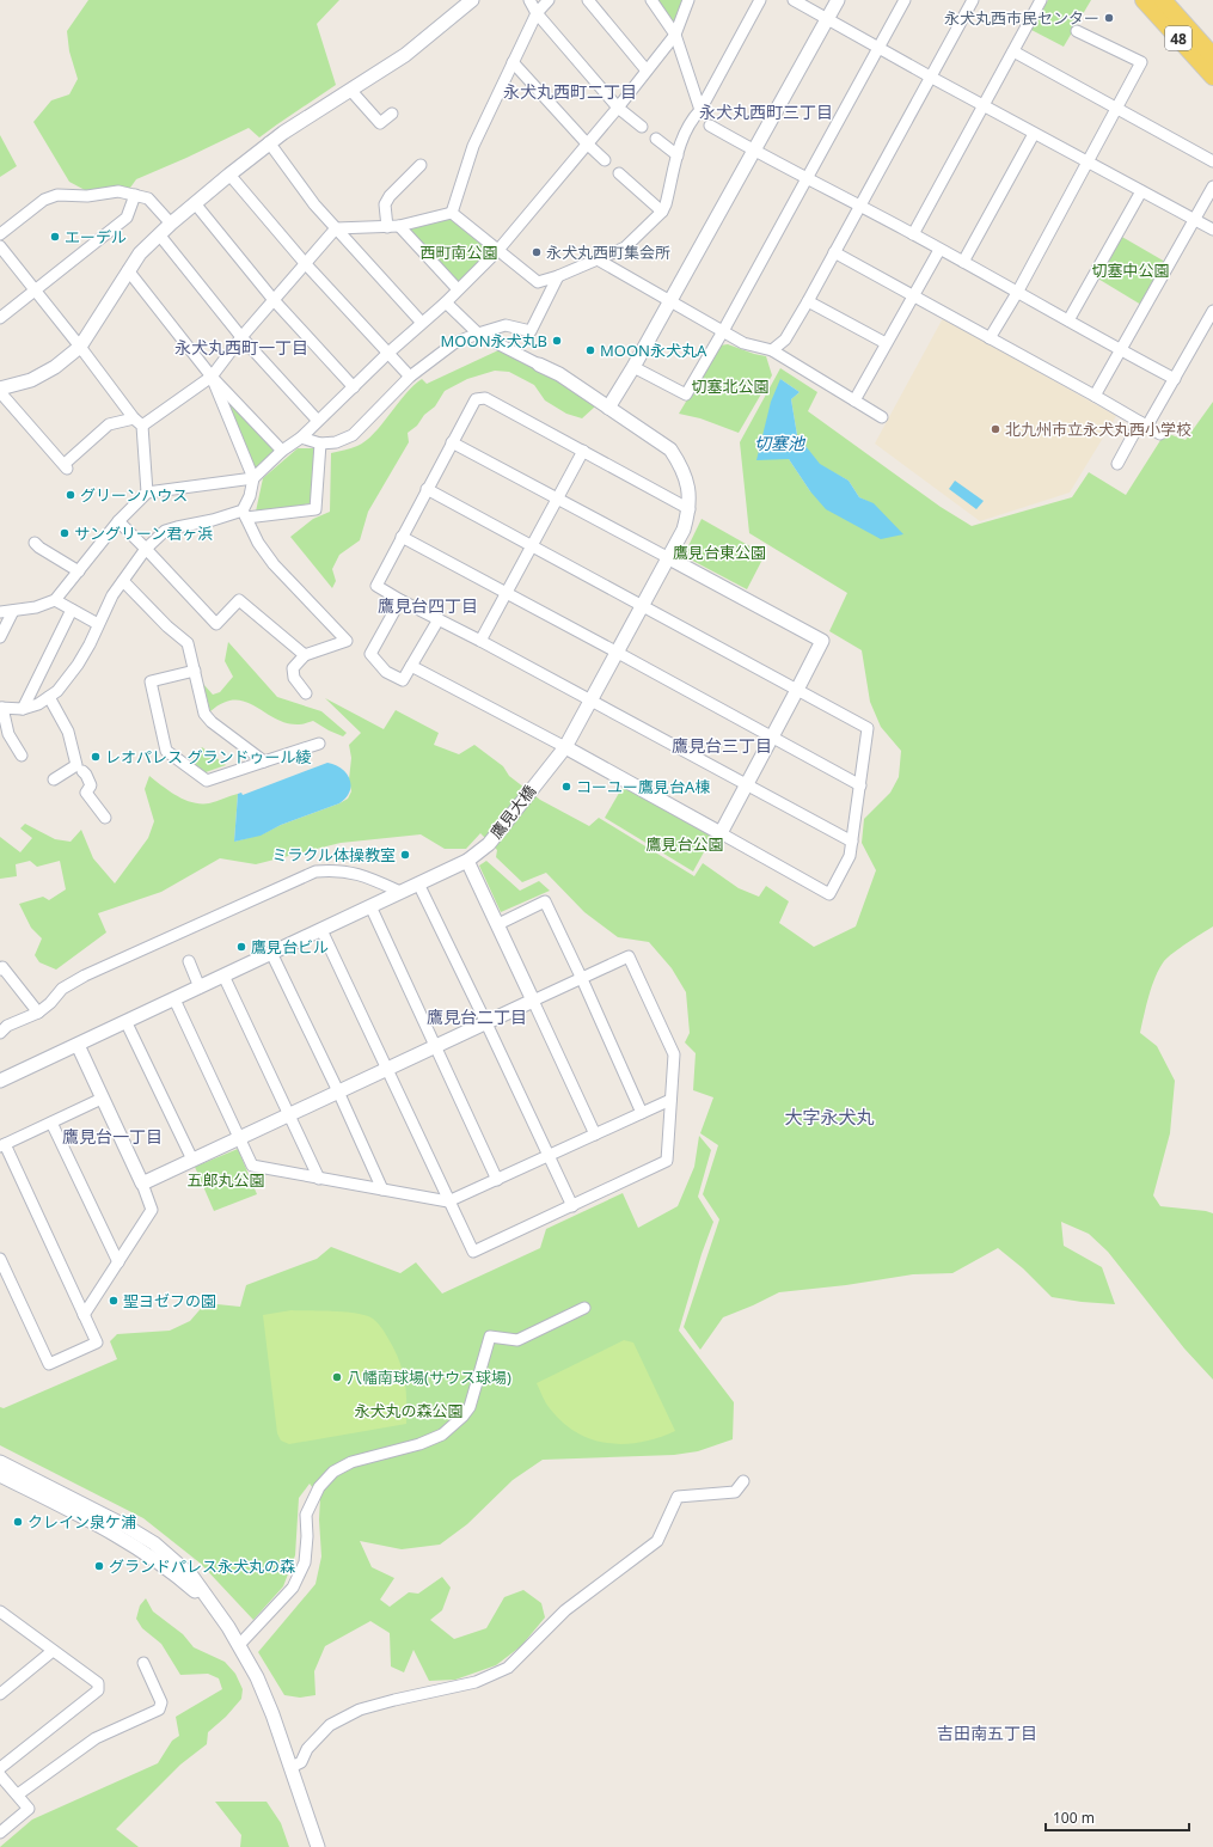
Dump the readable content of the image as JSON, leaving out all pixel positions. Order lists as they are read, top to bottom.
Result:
{
  "streets": {
    "main road": ["48"],
    "street": ["鷹見大橋"]
  },
  "districts": [
    "永犬丸西町二丁目",
    "永犬丸西町三丁目",
    "永犬丸西町一丁目",
    "鷹見台四丁目",
    "鷹見台三丁目",
    "鷹見台二丁目",
    "大字永犬丸",
    "鷹見台一丁目",
    "吉田南五丁目"
  ],
  "water": ["切塞池"],
  "parks": [
    "西町南公園",
    "切塞中公園",
    "切塞北公園",
    "鷹見台東公園",
    "鷹見台公園",
    "五郎丸公園",
    "永犬丸の森公園"
  ],
  "places": [
    "永犬丸西市民センター",
    "エーデル",
    "永犬丸西町集会所",
    "MOON永犬丸B",
    "MOON永犬丸A",
    "北九州市立永犬丸西小学校",
    "グリーンハウス",
    "サングリーン君ヶ浜",
    "レオパレス グランドゥール綾",
    "コーユー鷹見台A棟",
    "ミラクル体操教室",
    "鷹見台ビル",
    "聖ヨゼフの園",
    "八幡南球場(サウス球場)",
    "クレイン泉ケ浦",
    "グランドパレス永犬丸の森"
  ],
  "scale_bar": "100 m"
}
